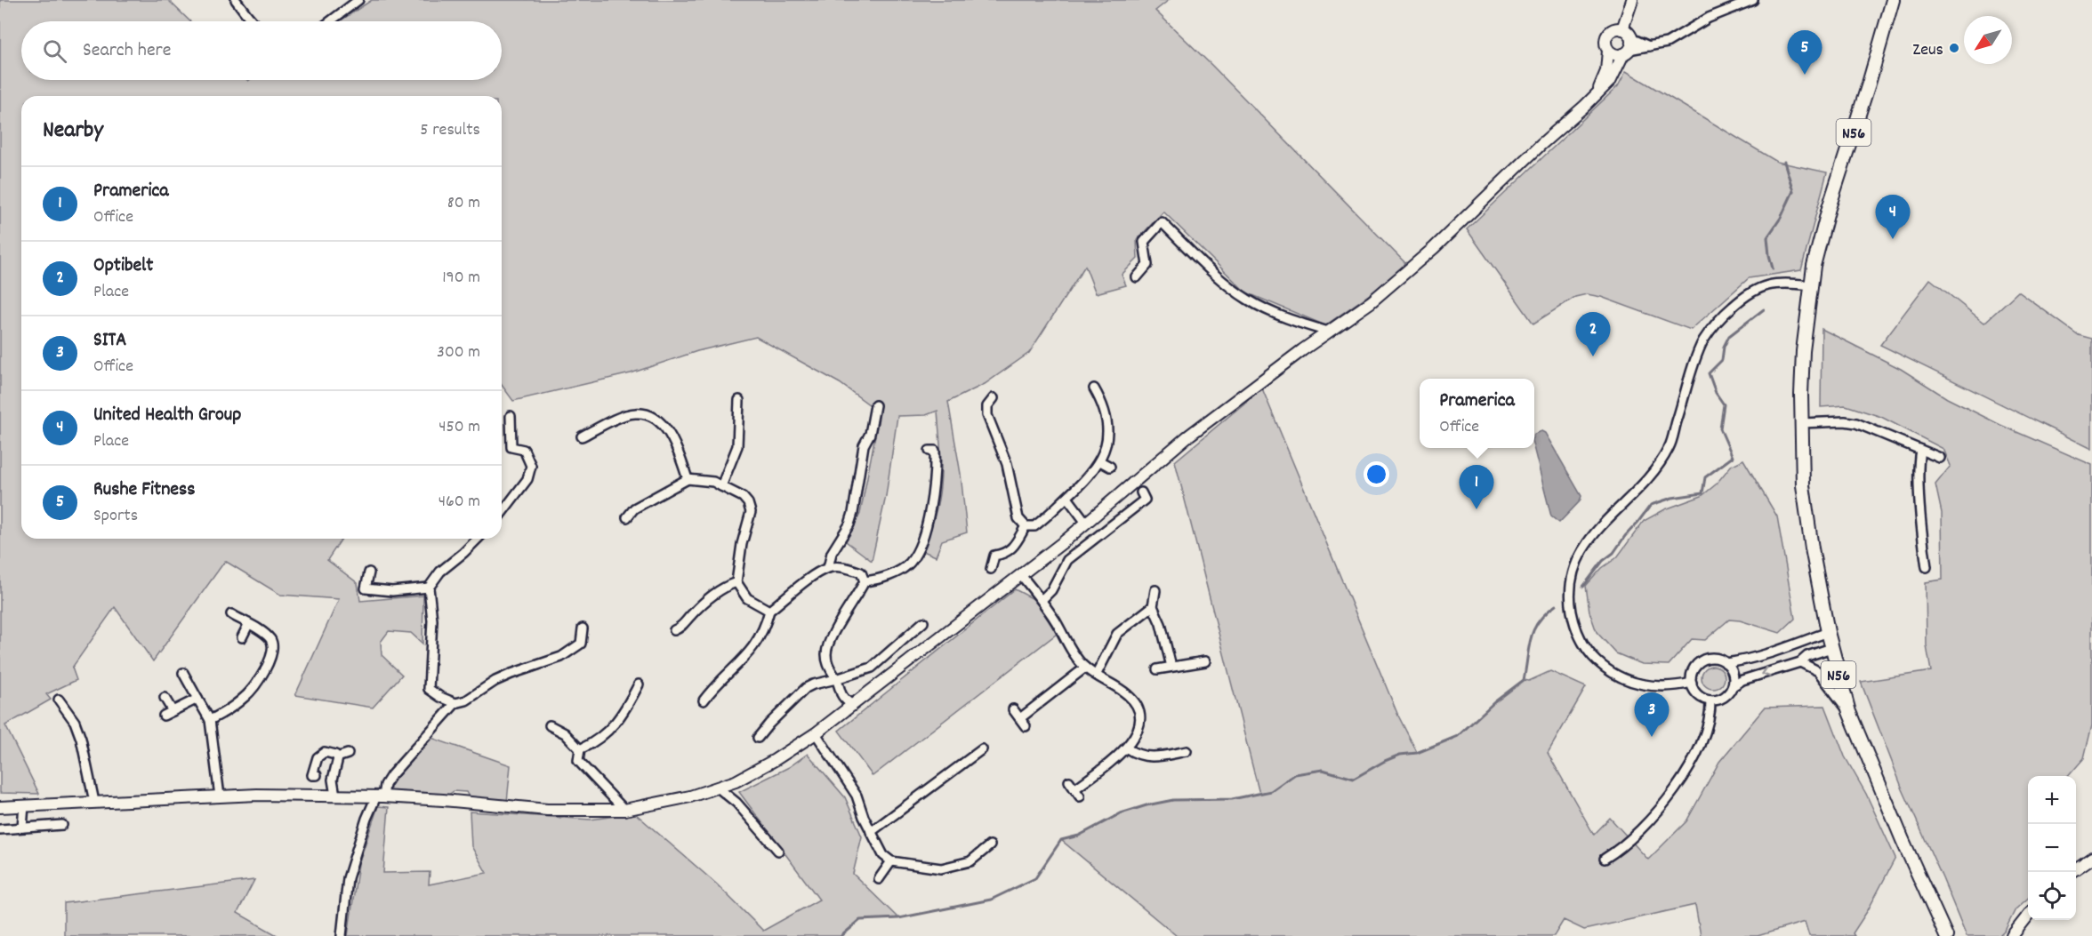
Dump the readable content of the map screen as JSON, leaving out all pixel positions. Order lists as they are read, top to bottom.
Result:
{
  "streets": {
    "main road": ["N56"]
  },
  "places": ["Zeus"],
  "north": "bottom left",
  "page": {
    "search": "Search here",
    "pins": [
      "5",
      "4",
      "2",
      "1",
      "3"
    ],
    "heading": ["Nearby", "5 results"],
    "list": [
      {
        "mark": "1",
        "name": "Pramerica",
        "note": "Office",
        "value": "80 m"
      },
      {
        "mark": "2",
        "name": "Optibelt",
        "note": "Place",
        "value": "190 m"
      },
      {
        "mark": "3",
        "name": "SITA",
        "note": "Office",
        "value": "300 m"
      },
      {
        "mark": "4",
        "name": "United Health Group",
        "note": "Place",
        "value": "450 m"
      },
      {
        "mark": "5",
        "name": "Rushe Fitness",
        "note": "Sports",
        "value": "460 m"
      }
    ],
    "popup": ["Pramerica", "Office"],
    "map_buttons": ["+", "−"]
  }
}
